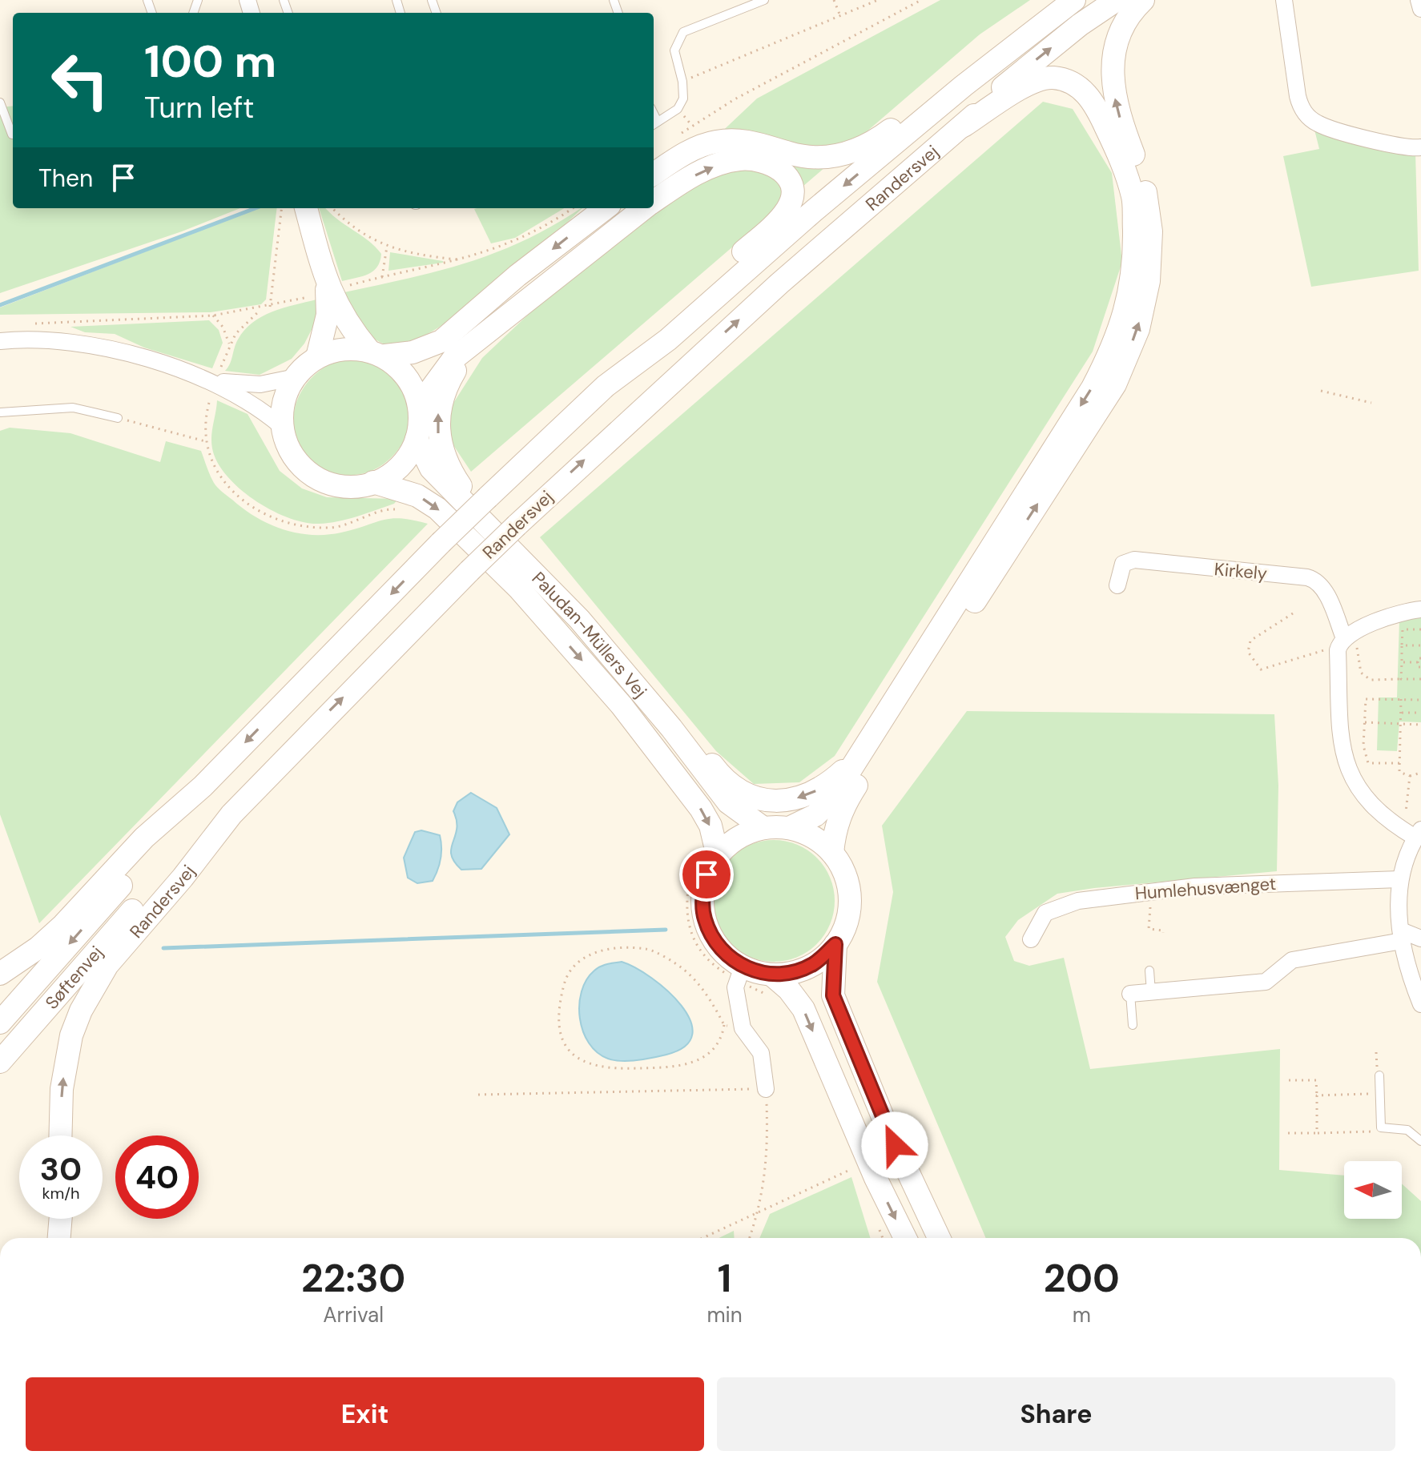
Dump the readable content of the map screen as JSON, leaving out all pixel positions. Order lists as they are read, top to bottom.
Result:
{
  "streets": {
    "main road": ["Randersvej", "Paludan-Müllers Vej", "Søftenvej"],
    "street": ["Kirkely", "Humlehusvænget"]
  },
  "crossings": [
    ["Randersvej", "Paludan-Müllers Vej"],
    ["Randersvej", "Søftenvej"]
  ],
  "north": "left",
  "page": {
    "turn": ["100 m", "Turn left"],
    "then": "Then",
    "speed": "30 km/h",
    "limit": "40",
    "eta": [
      "22:30",
      "Arrival",
      "1",
      "min",
      "200",
      "m"
    ],
    "buttons": ["Exit", "Share"]
  }
}
